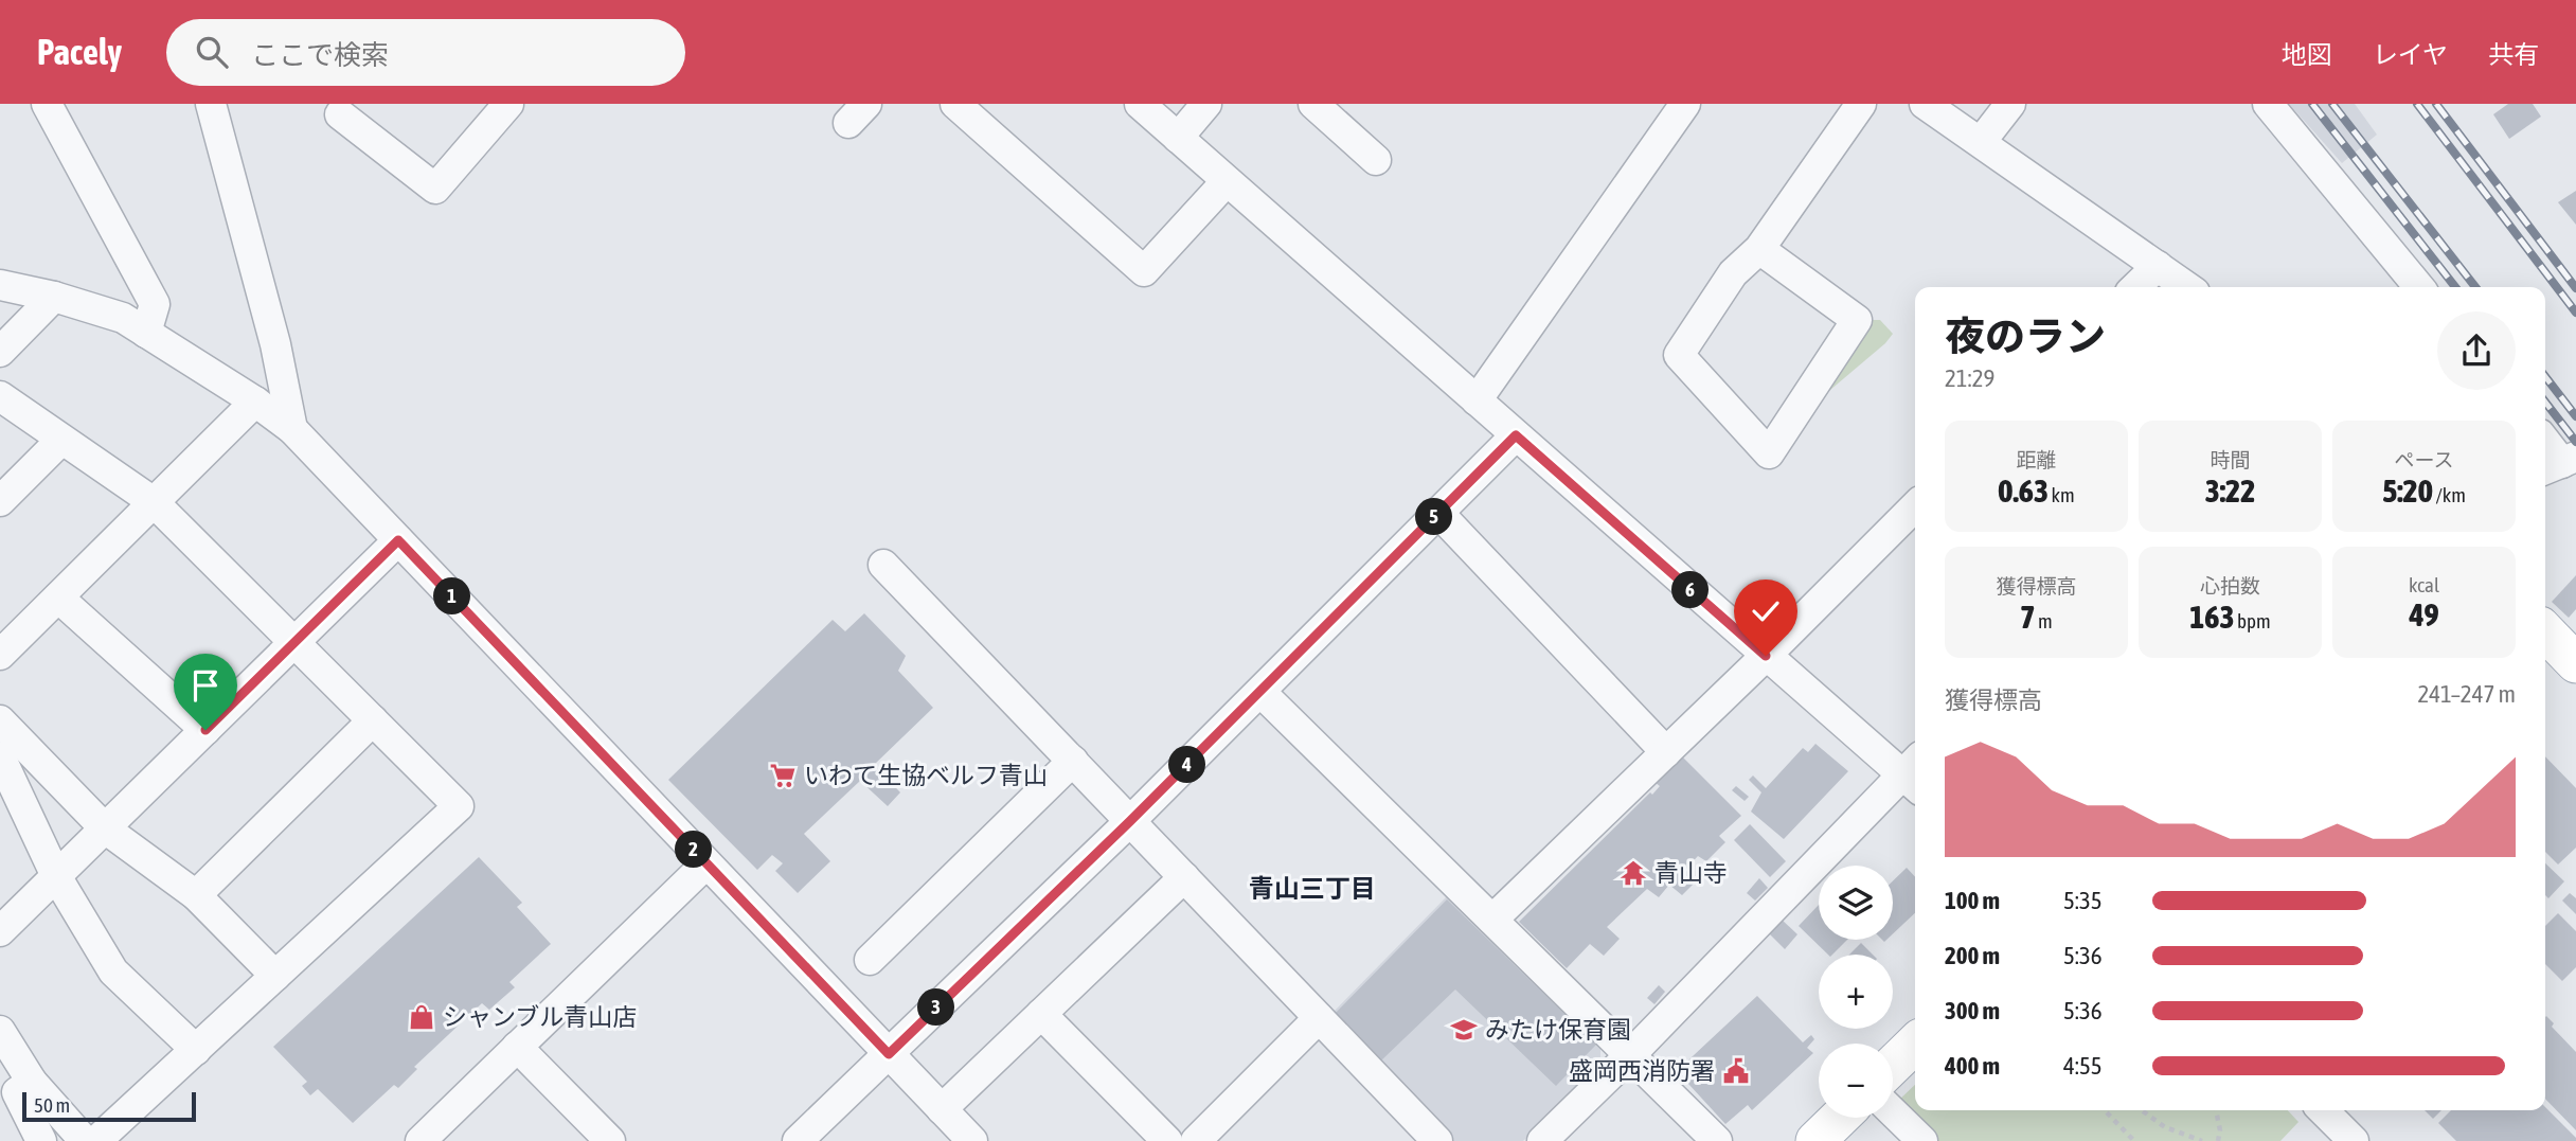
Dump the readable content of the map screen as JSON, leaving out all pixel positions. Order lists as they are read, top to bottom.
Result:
{
  "districts": ["青山三丁目"],
  "places": {
    "supermarket": ["いわて生協ベルフ青山"],
    "temple": ["青山寺"],
    "shop": ["シャンブル青山店"],
    "school or university": ["みたけ保育園"],
    "public building": ["盛岡西消防署"]
  },
  "scale_bar": "50 m",
  "page": {
    "header": "Pacely",
    "search": "ここで検索",
    "nav": ["地図", "レイヤ", "共有"],
    "heading": ["夜のラン", "21:29"],
    "stats": [
      ["距離", "0.63 km"],
      ["時間", "3:22"],
      ["ペース", "5:20 /km"],
      ["獲得標高", "7 m"],
      ["心拍数", "163 bpm"],
      ["kcal", "49"]
    ],
    "pins": [
      "5",
      "6",
      "1",
      "4",
      "2",
      "3"
    ],
    "chart": ["獲得標高", "241–247 m"],
    "map_buttons": ["+", "−"],
    "list": [
      {
        "name": "100 m",
        "note": "5:35"
      },
      {
        "name": "200 m",
        "note": "5:36"
      },
      {
        "name": "300 m",
        "note": "5:36"
      },
      {
        "name": "400 m",
        "note": "4:55"
      }
    ],
    "scale": "50 m"
  }
}
